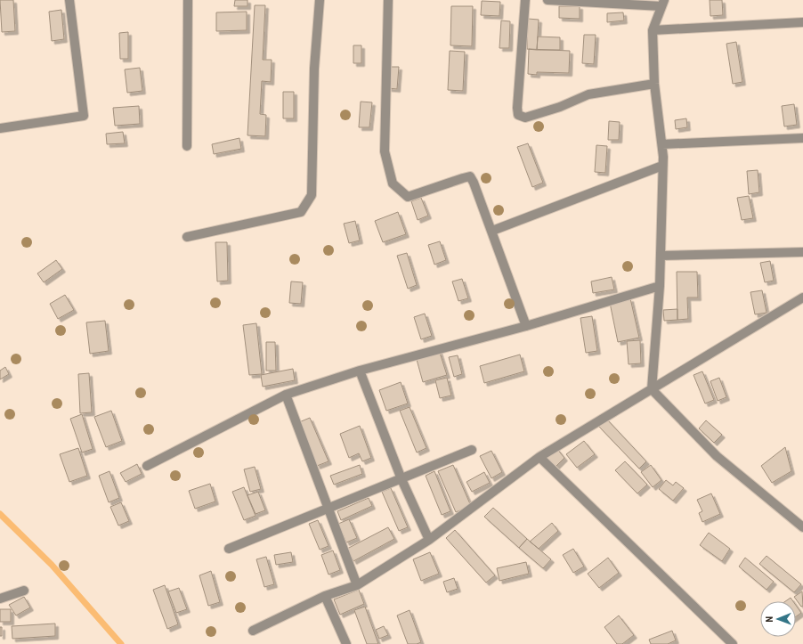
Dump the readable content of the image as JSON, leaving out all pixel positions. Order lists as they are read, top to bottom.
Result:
{
  "north": "left"
}
